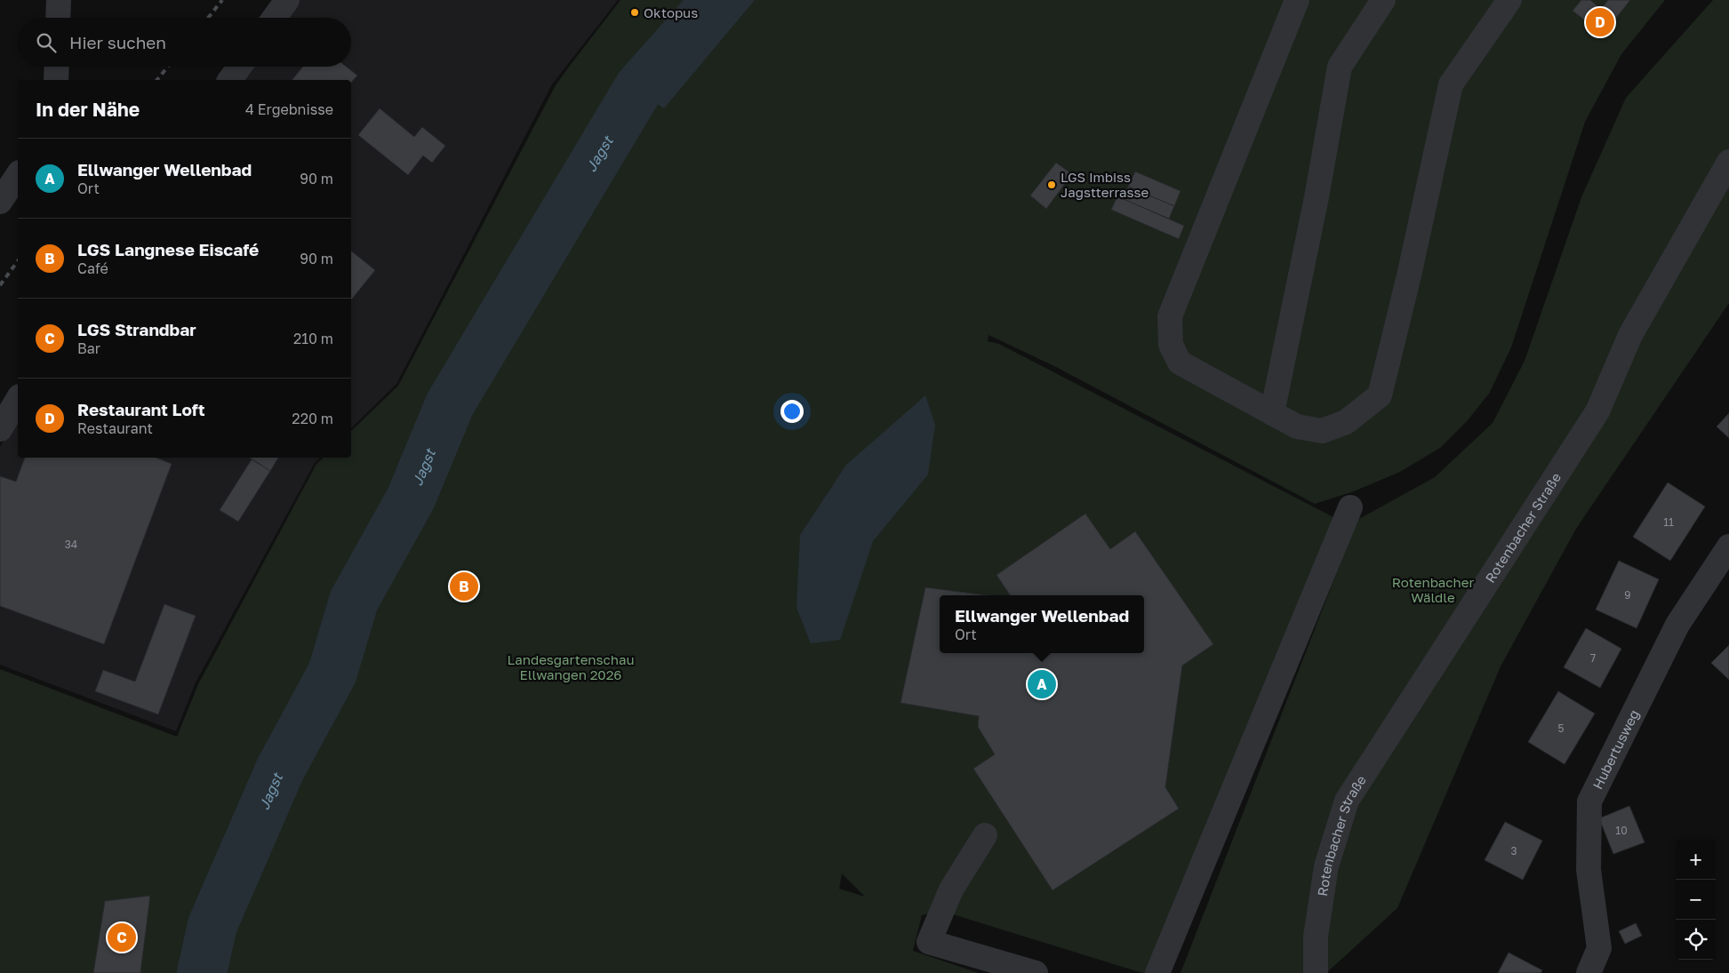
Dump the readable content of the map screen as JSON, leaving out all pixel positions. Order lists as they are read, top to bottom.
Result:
{
  "streets": {
    "street": ["Rotenbacher Straße", "Hubertusweg"]
  },
  "water": ["Jagst"],
  "parks": ["Rotenbacher Wäldle", "Landesgartenschau Ellwangen 2026"],
  "places": ["Oktopus", "LGS Imbiss Jagstterrasse"],
  "house_numbers": [
    "11",
    "34",
    "9",
    "7",
    "5",
    "10",
    "3"
  ],
  "page": {
    "pins": [
      "D",
      "B",
      "A",
      "C"
    ],
    "search": "Hier suchen",
    "heading": ["In der Nähe", "4 Ergebnisse"],
    "list": [
      {
        "mark": "A",
        "name": "Ellwanger Wellenbad",
        "note": "Ort",
        "value": "90 m"
      },
      {
        "mark": "B",
        "name": "LGS Langnese Eiscafé",
        "note": "Café",
        "value": "90 m"
      },
      {
        "mark": "C",
        "name": "LGS Strandbar",
        "note": "Bar",
        "value": "210 m"
      },
      {
        "mark": "D",
        "name": "Restaurant Loft",
        "note": "Restaurant",
        "value": "220 m"
      }
    ],
    "popup": ["Ellwanger Wellenbad", "Ort"],
    "map_buttons": ["+", "−"]
  }
}
